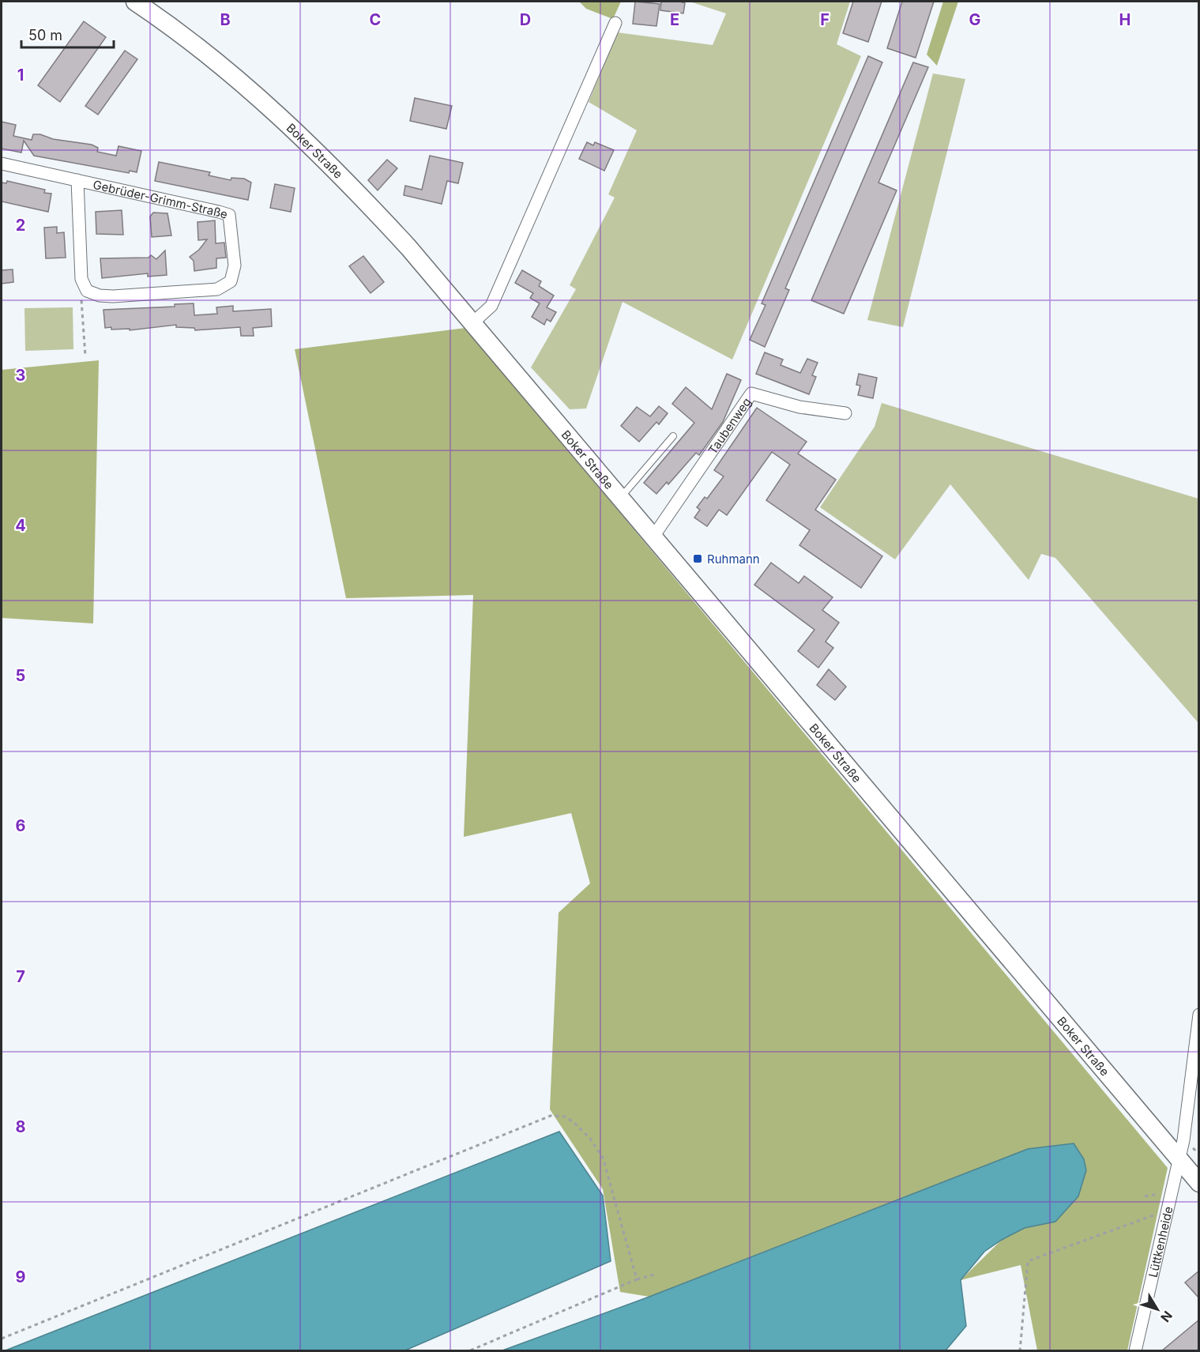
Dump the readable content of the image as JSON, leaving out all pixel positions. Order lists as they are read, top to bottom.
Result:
{
  "streets": {
    "main road": ["Boker Straße"],
    "street": ["Gebrüder-Grimm-Straße", "Taubenweg", "Lüttkenheide"]
  },
  "crossings": [
    ["Boker Straße", "Taubenweg"],
    ["Boker Straße", "Lüttkenheide"]
  ],
  "places": {
    "transit": ["Ruhmann"]
  },
  "scale_bar": "50 m",
  "north": "bottom right",
  "grid": {
    "columns": [
      "B",
      "C",
      "D",
      "E",
      "F",
      "G",
      "H"
    ],
    "rows": [
      "1",
      "2",
      "3",
      "4",
      "5",
      "6",
      "7",
      "8",
      "9"
    ]
  }
}
